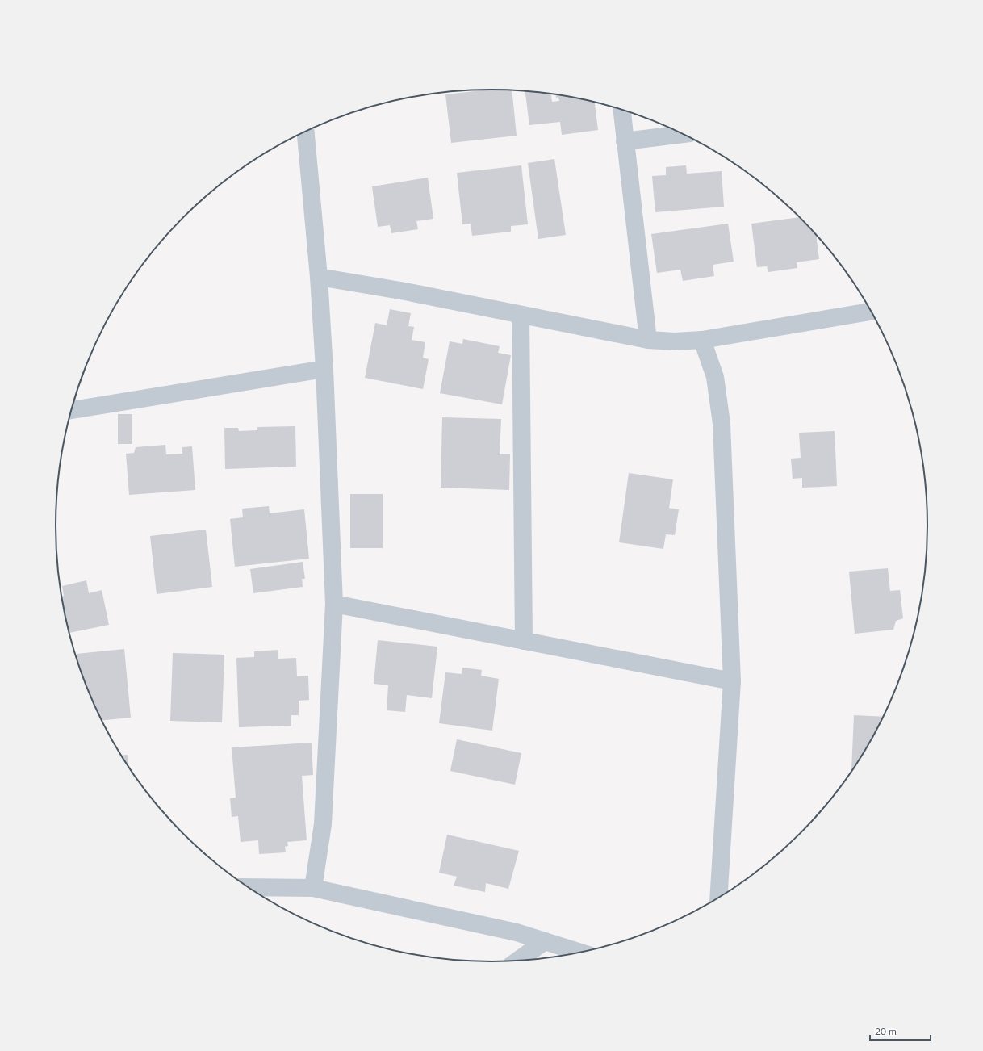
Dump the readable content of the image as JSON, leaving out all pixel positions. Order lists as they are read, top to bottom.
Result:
{
  "scale_bar": "20 m"
}
